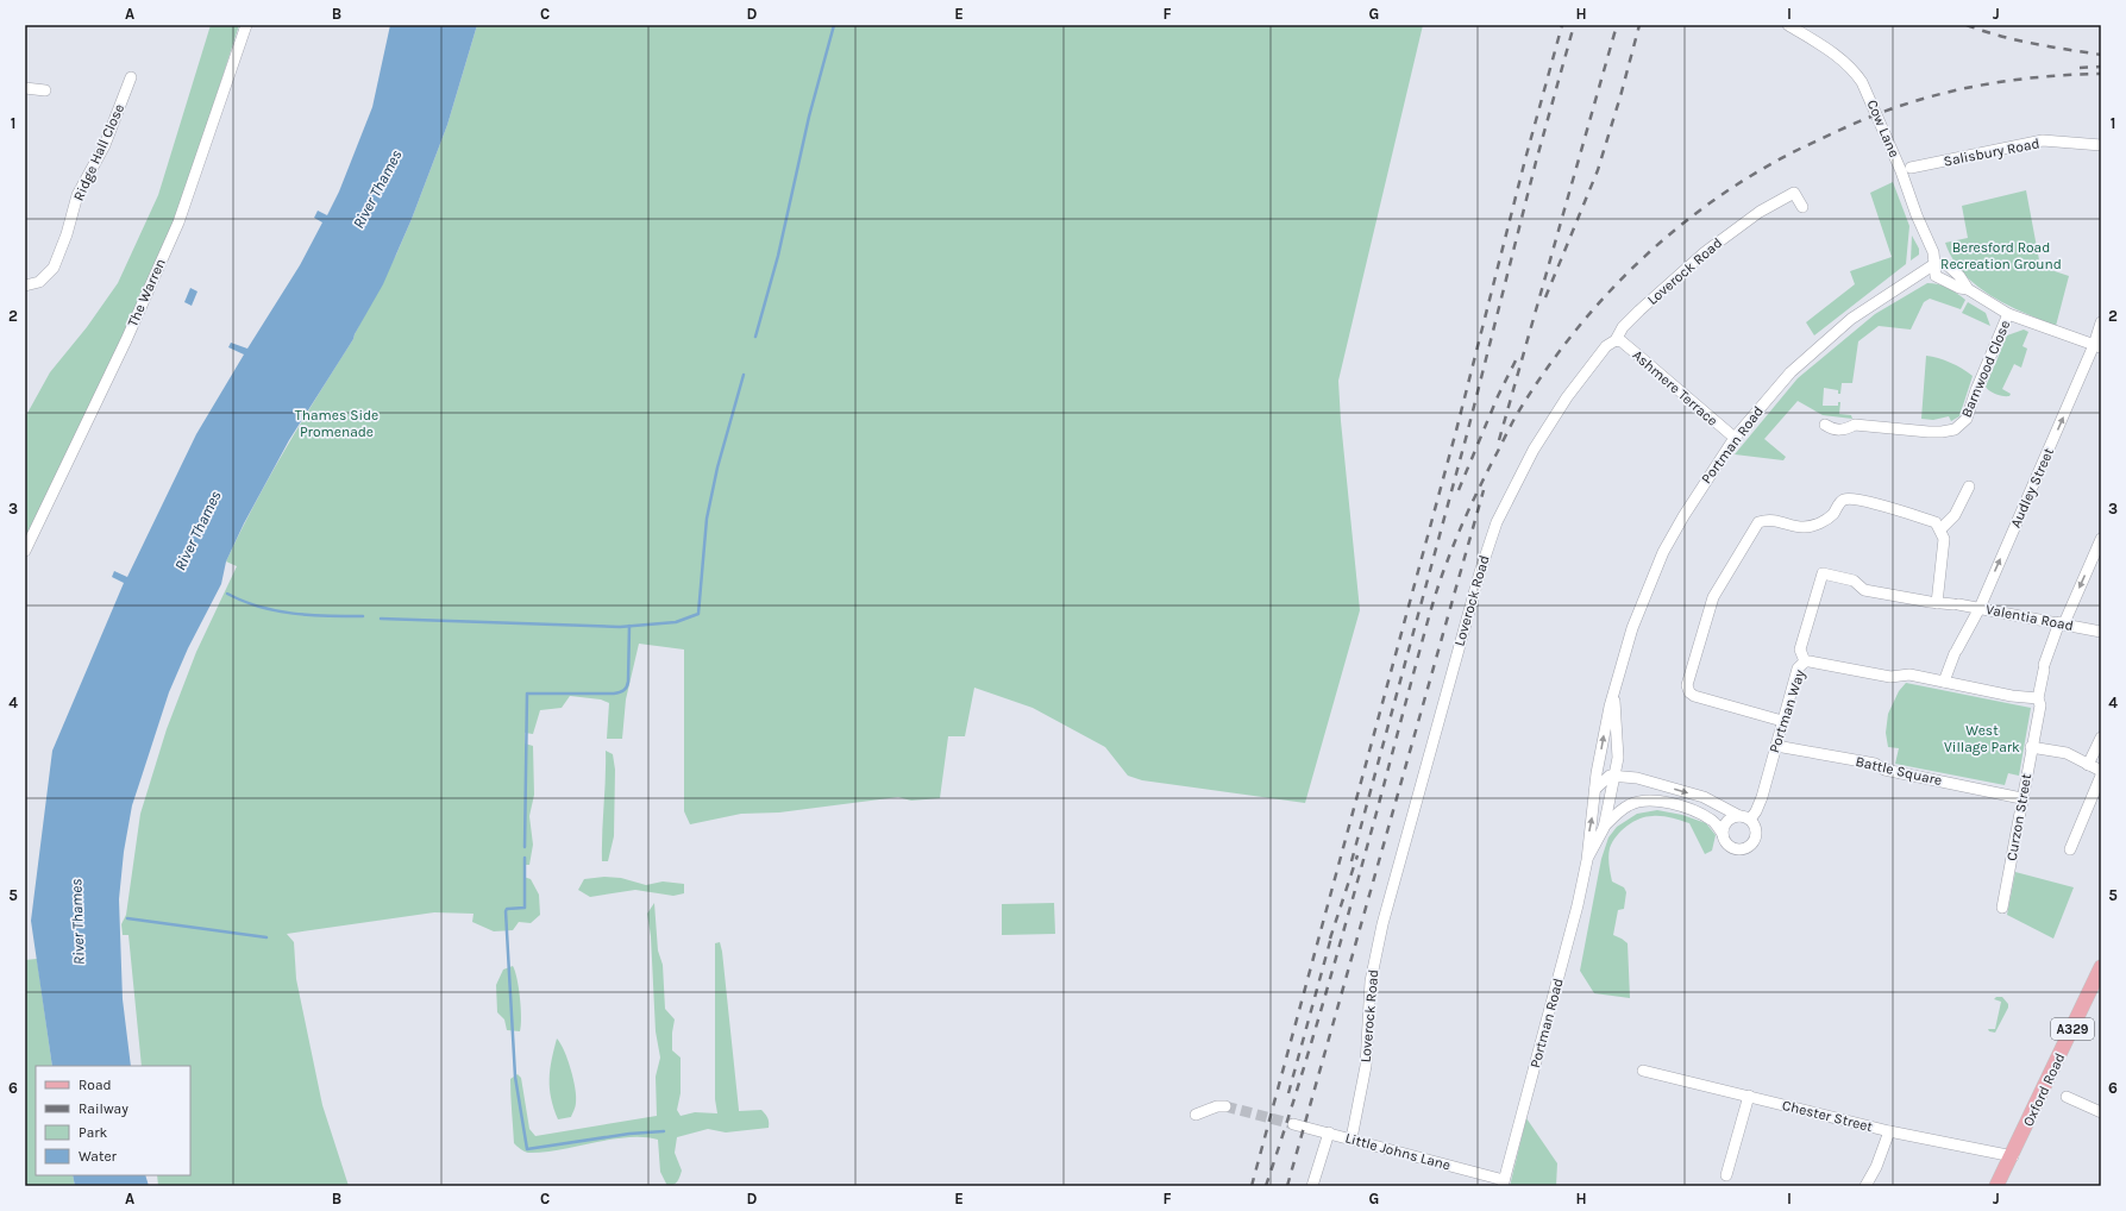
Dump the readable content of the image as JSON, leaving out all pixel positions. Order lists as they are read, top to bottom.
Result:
{
  "streets": {
    "main road": ["A329", "Oxford Road"],
    "street": [
      "Cow Lane",
      "Ridge Hall Close",
      "Salisbury Road",
      "Loverock Road",
      "The Warren",
      "Barnwood Close",
      "Ashmere Terrace",
      "Portman Road",
      "Audley Street",
      "Valentia Road",
      "Portman Way",
      "Battle Square",
      "Curzon Street",
      "Chester Street",
      "Little Johns Lane"
    ]
  },
  "crossings": [
    ["Cow Lane", "Portman Road"],
    ["Loverock Road", "Ashmere Terrace"],
    ["Loverock Road", "Little Johns Lane"],
    ["Ashmere Terrace", "Portman Road"],
    ["Portman Road", "Little Johns Lane"],
    ["Audley Street", "Valentia Road"],
    ["Valentia Road", "Portman Way"],
    ["Valentia Road", "Curzon Street"],
    ["Portman Way", "Battle Square"],
    ["Battle Square", "Curzon Street"],
    ["Oxford Road", "Chester Street"]
  ],
  "water": ["River Thames"],
  "parks": ["Beresford Road Recreation Ground", "Thames Side Promenade", "West Village Park"],
  "legend": [
    "Road",
    "Railway",
    "Park",
    "Water"
  ],
  "grid": {
    "columns": [
      "A",
      "B",
      "C",
      "D",
      "E",
      "F",
      "G",
      "H",
      "I",
      "J"
    ],
    "rows": [
      "1",
      "2",
      "3",
      "4",
      "5",
      "6"
    ]
  }
}
